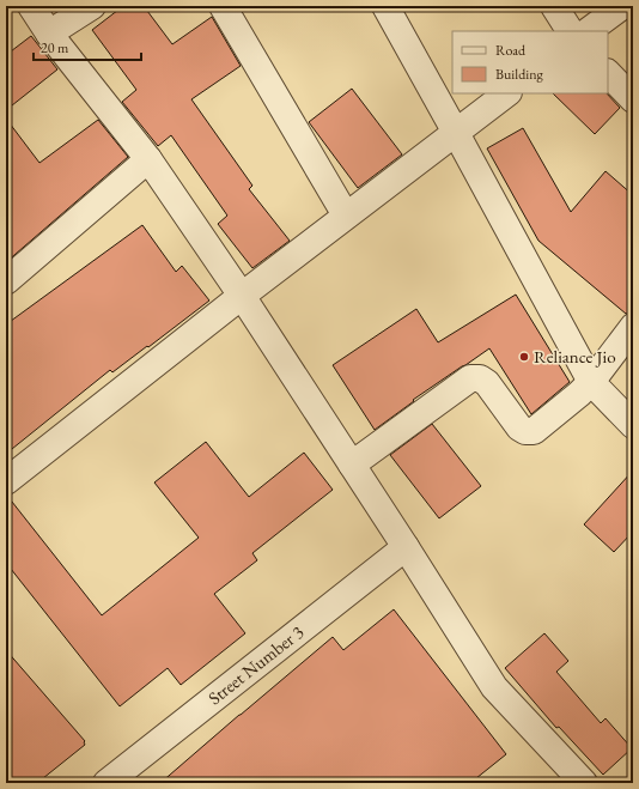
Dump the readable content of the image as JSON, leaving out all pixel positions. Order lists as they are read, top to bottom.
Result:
{
  "streets": {
    "street": ["Street Number 3"]
  },
  "places": ["Reliance Jio"],
  "legend": ["Road", "Building"],
  "scale_bar": "20 m"
}
